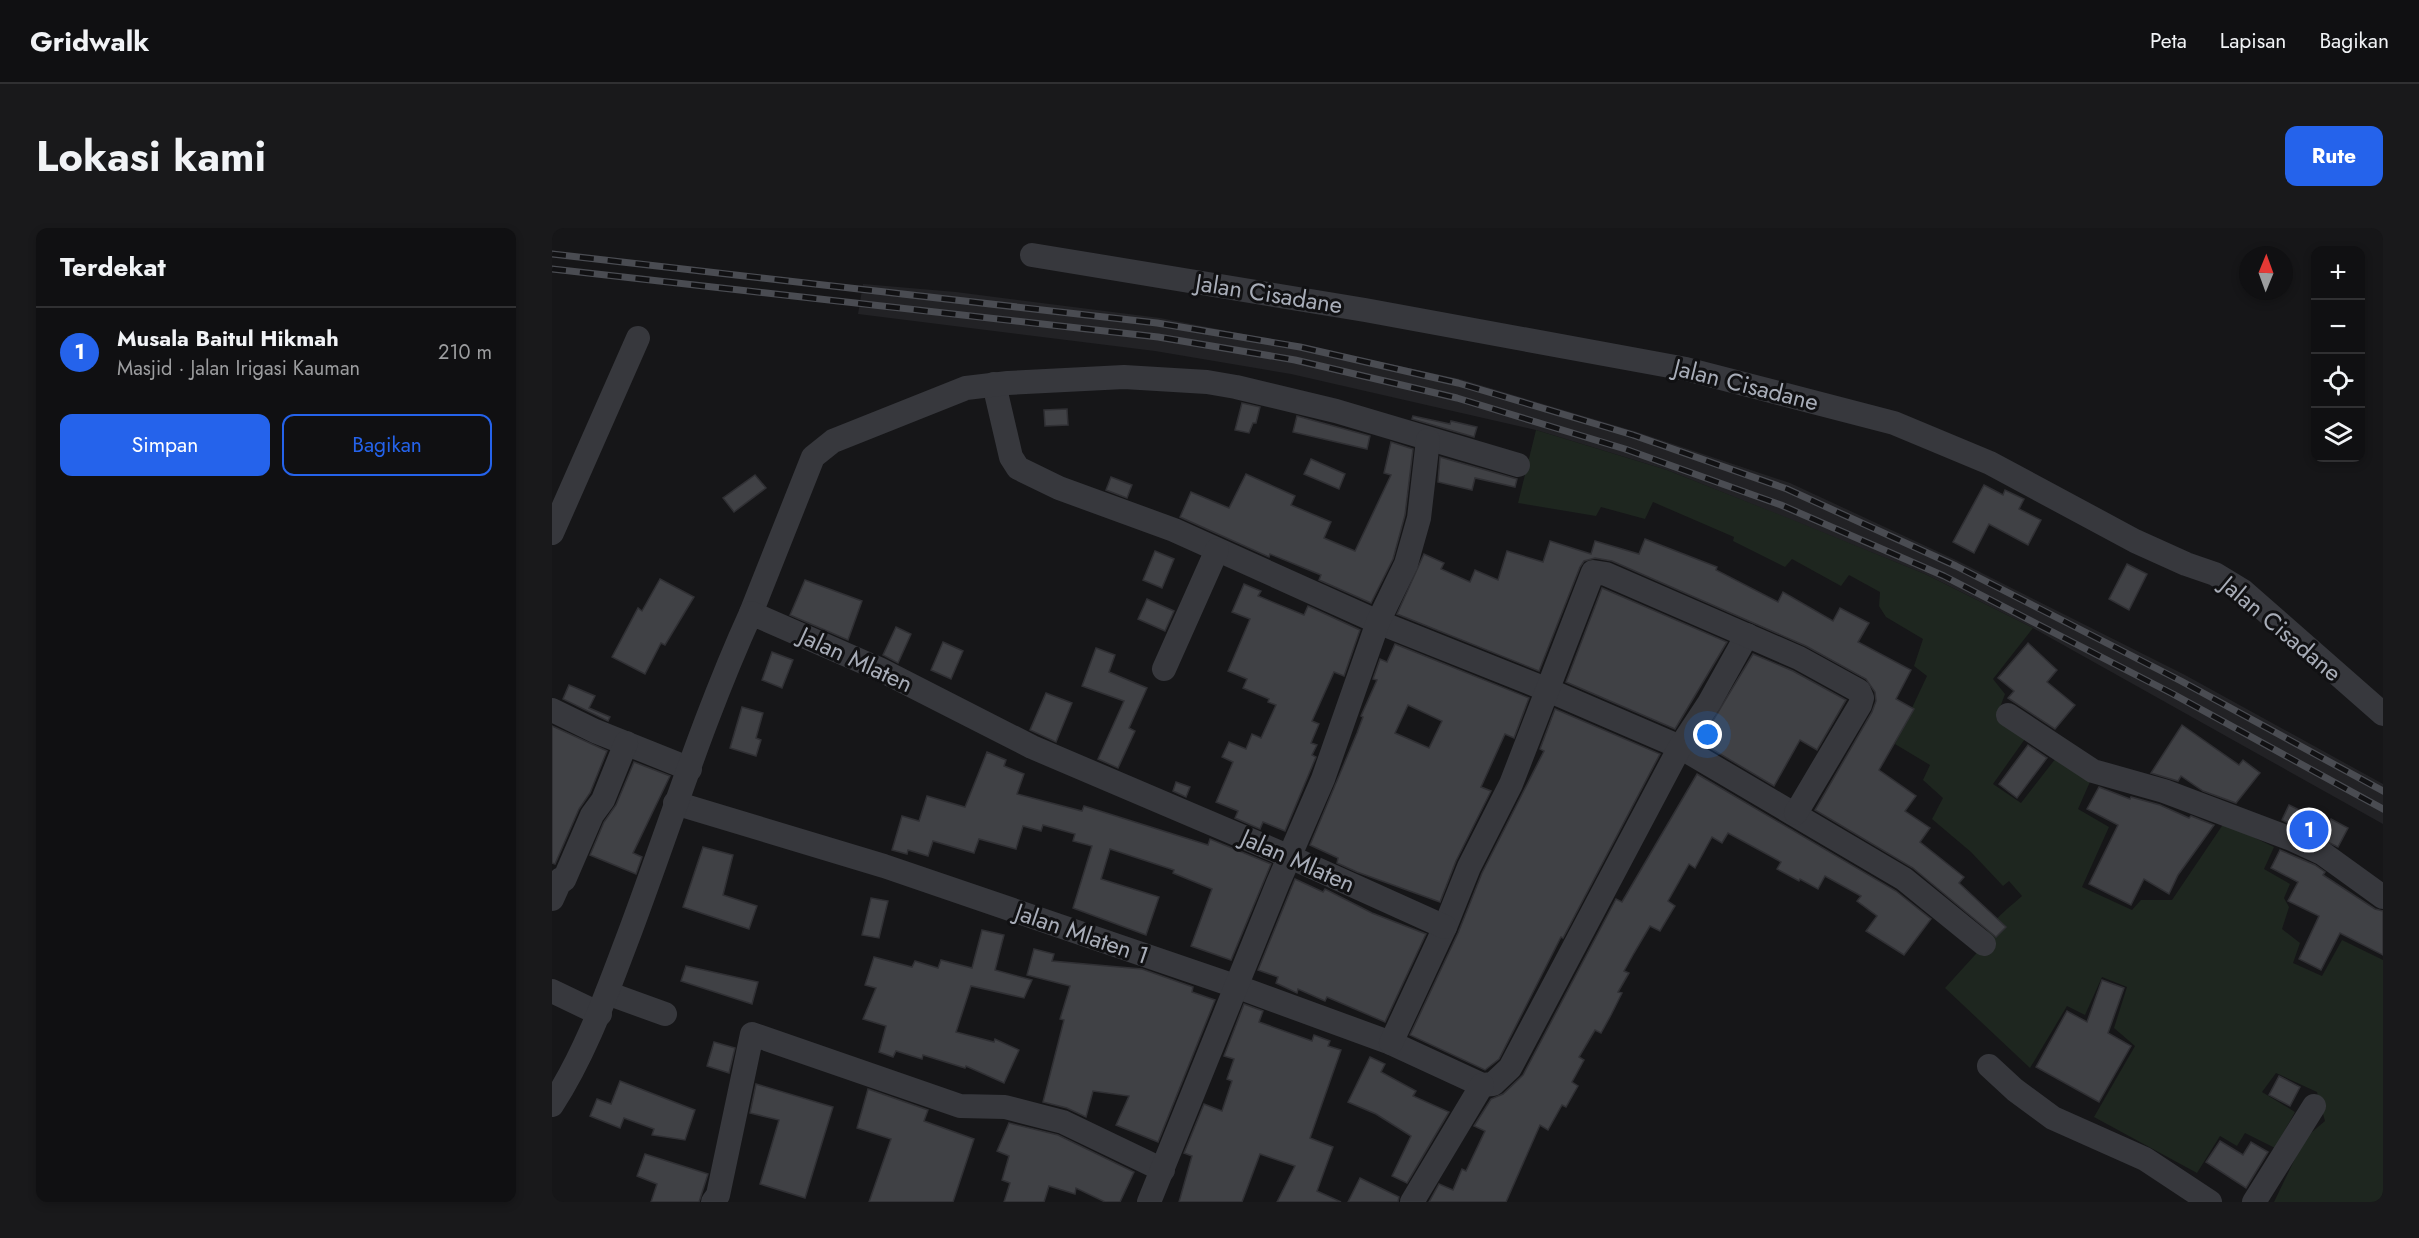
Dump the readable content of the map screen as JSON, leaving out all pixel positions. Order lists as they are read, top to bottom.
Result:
{
  "streets": {
    "street": ["Jalan Cisadane", "Jalan Mlaten", "Jalan Mlaten 1"]
  },
  "north": "top",
  "page": {
    "header": "Gridwalk",
    "nav": ["Peta", "Lapisan", "Bagikan"],
    "title": "Lokasi kami",
    "buttons": [
      "Rute",
      ["Simpan", "Bagikan"]
    ],
    "heading": "Terdekat",
    "map_buttons": ["+", "−"],
    "list": [
      {
        "mark": "1",
        "name": "Musala Baitul Hikmah",
        "note": "Masjid · Jalan Irigasi Kauman",
        "value": "210 m"
      }
    ],
    "pins": "1"
  }
}
